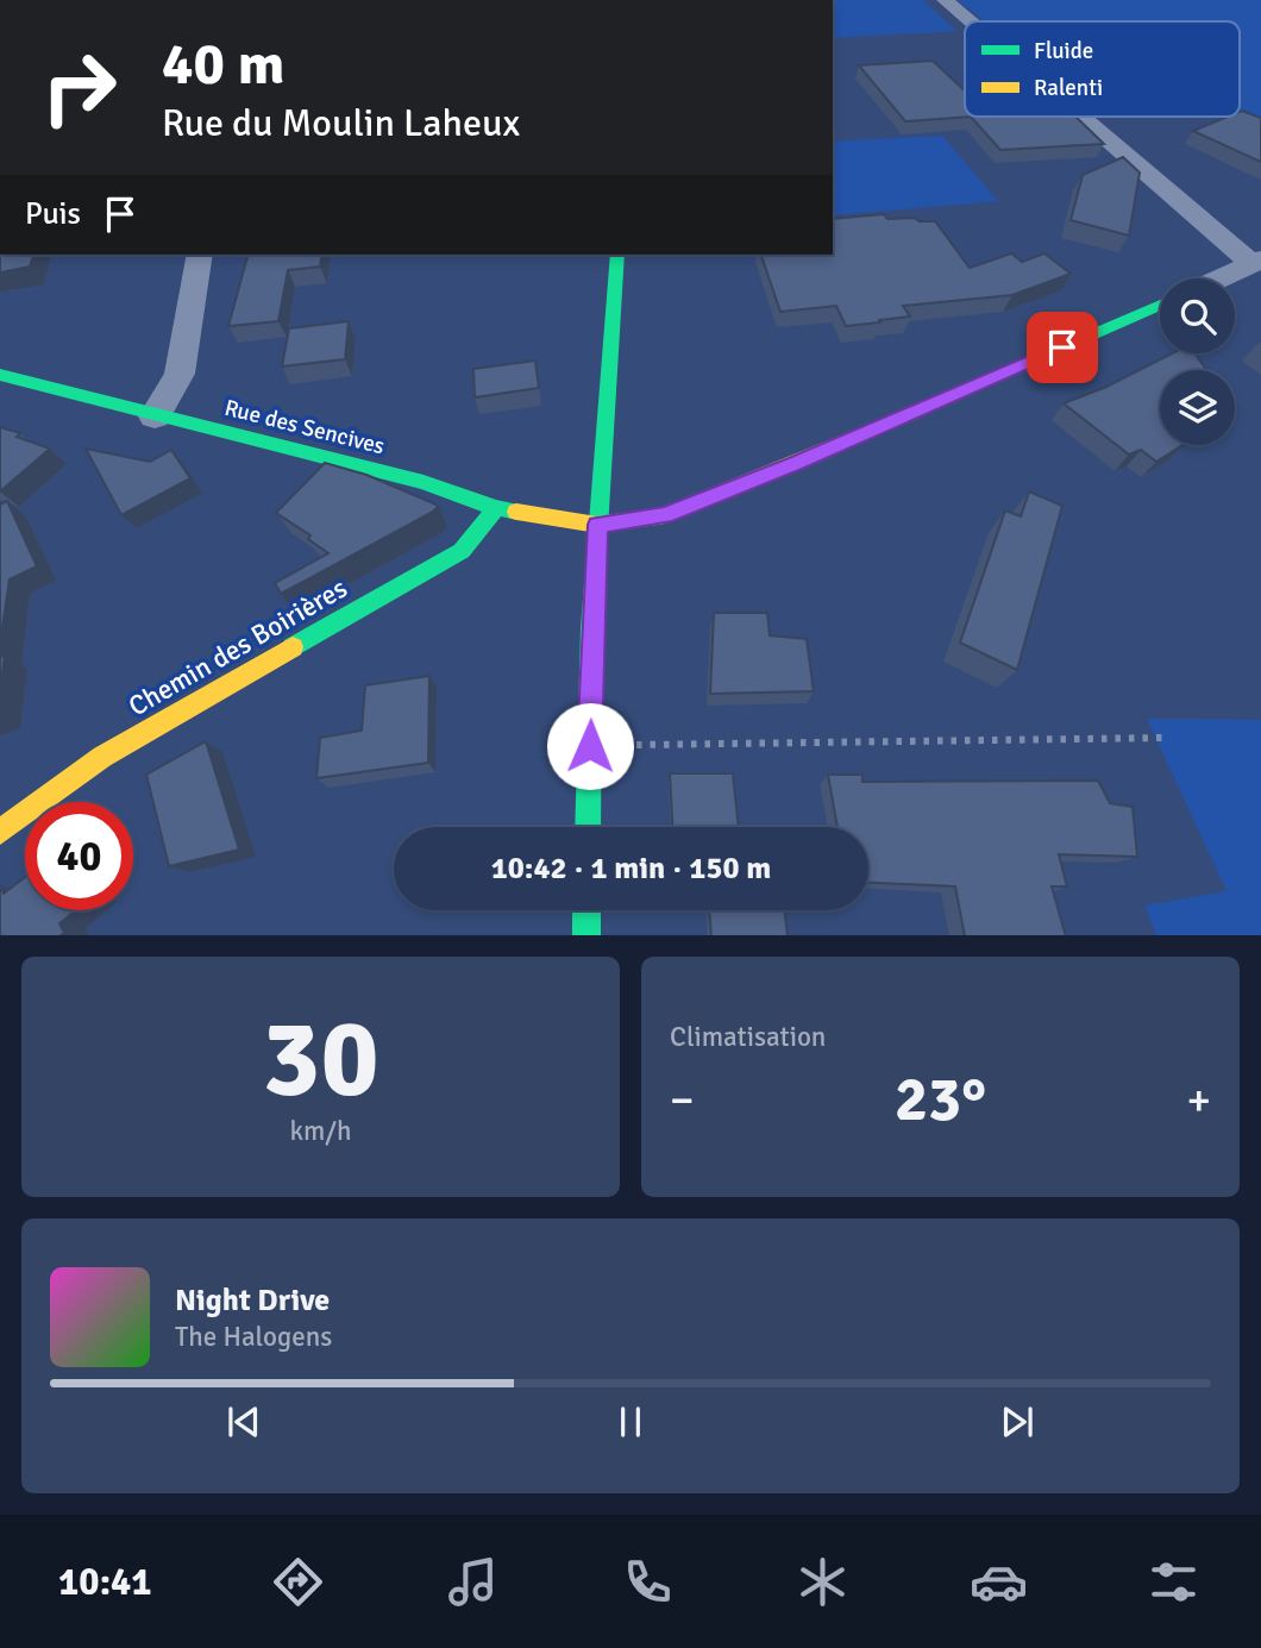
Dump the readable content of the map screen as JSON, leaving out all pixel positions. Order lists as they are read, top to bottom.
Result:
{
  "streets": {
    "street": ["Rue des Sencives", "Chemin des Boirières"]
  },
  "crossings": [
    ["Rue des Sencives", "Chemin des Boirières"]
  ],
  "legend": ["Fluide", "Ralenti"],
  "page": {
    "turn": ["40 m", "Rue du Moulin Laheux"],
    "then": "Puis",
    "limit": "40",
    "trip": "10:42 · 1 min · 150 m",
    "tile": [
      ["30", "km/h"],
      "Climatisation"
    ],
    "heat": ["−", "23°", "+"],
    "song": ["Night Drive", "The Halogens"],
    "tabs": "10:41"
  }
}
